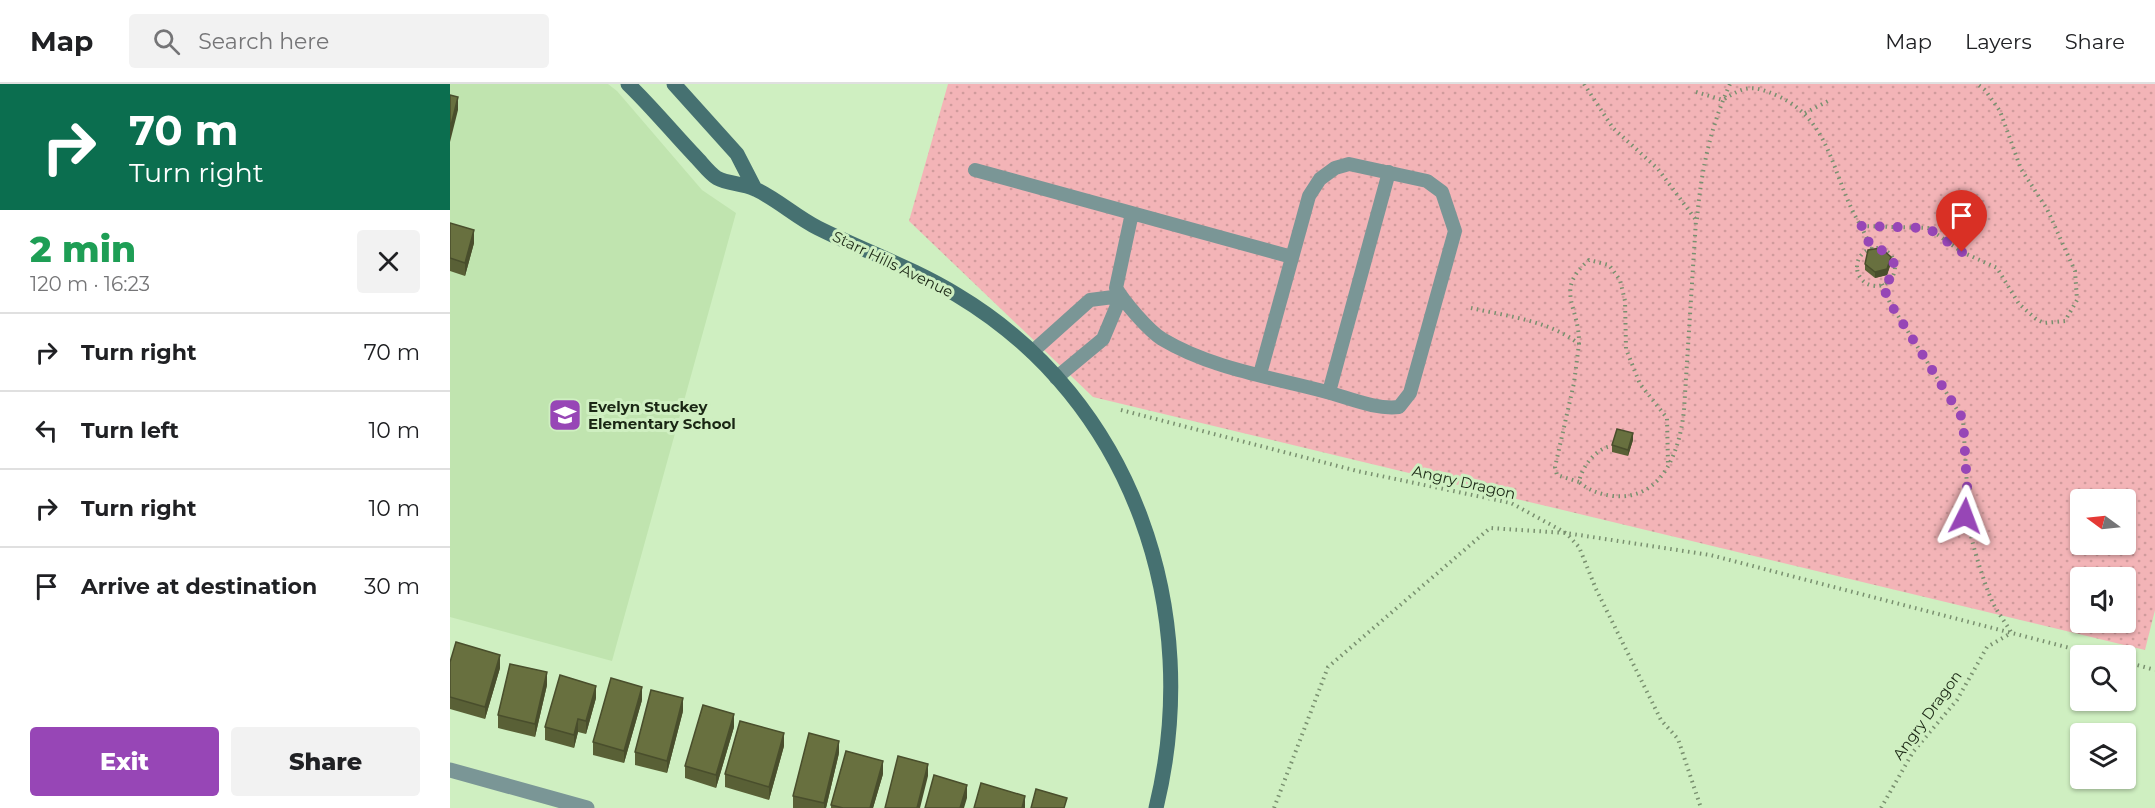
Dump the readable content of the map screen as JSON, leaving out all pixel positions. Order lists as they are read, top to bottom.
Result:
{
  "streets": {
    "street": ["Starr Hills Avenue"],
    "path": ["Angry Dragon"]
  },
  "places": {
    "school or university": ["Evelyn Stuckey Elementary School"]
  },
  "north": "left",
  "page": {
    "header": "Map",
    "search": "Search here",
    "nav": ["Map", "Layers", "Share"],
    "turn": ["70 m", "Turn right"],
    "heading": ["2 min", "120 m · 16:23"],
    "list": [
      {
        "name": "Turn right",
        "value": "70 m"
      },
      {
        "name": "Turn left",
        "value": "10 m"
      },
      {
        "name": "Turn right",
        "value": "10 m"
      },
      {
        "name": "Arrive at destination",
        "value": "30 m"
      }
    ],
    "buttons": ["Exit", "Share"]
  }
}
